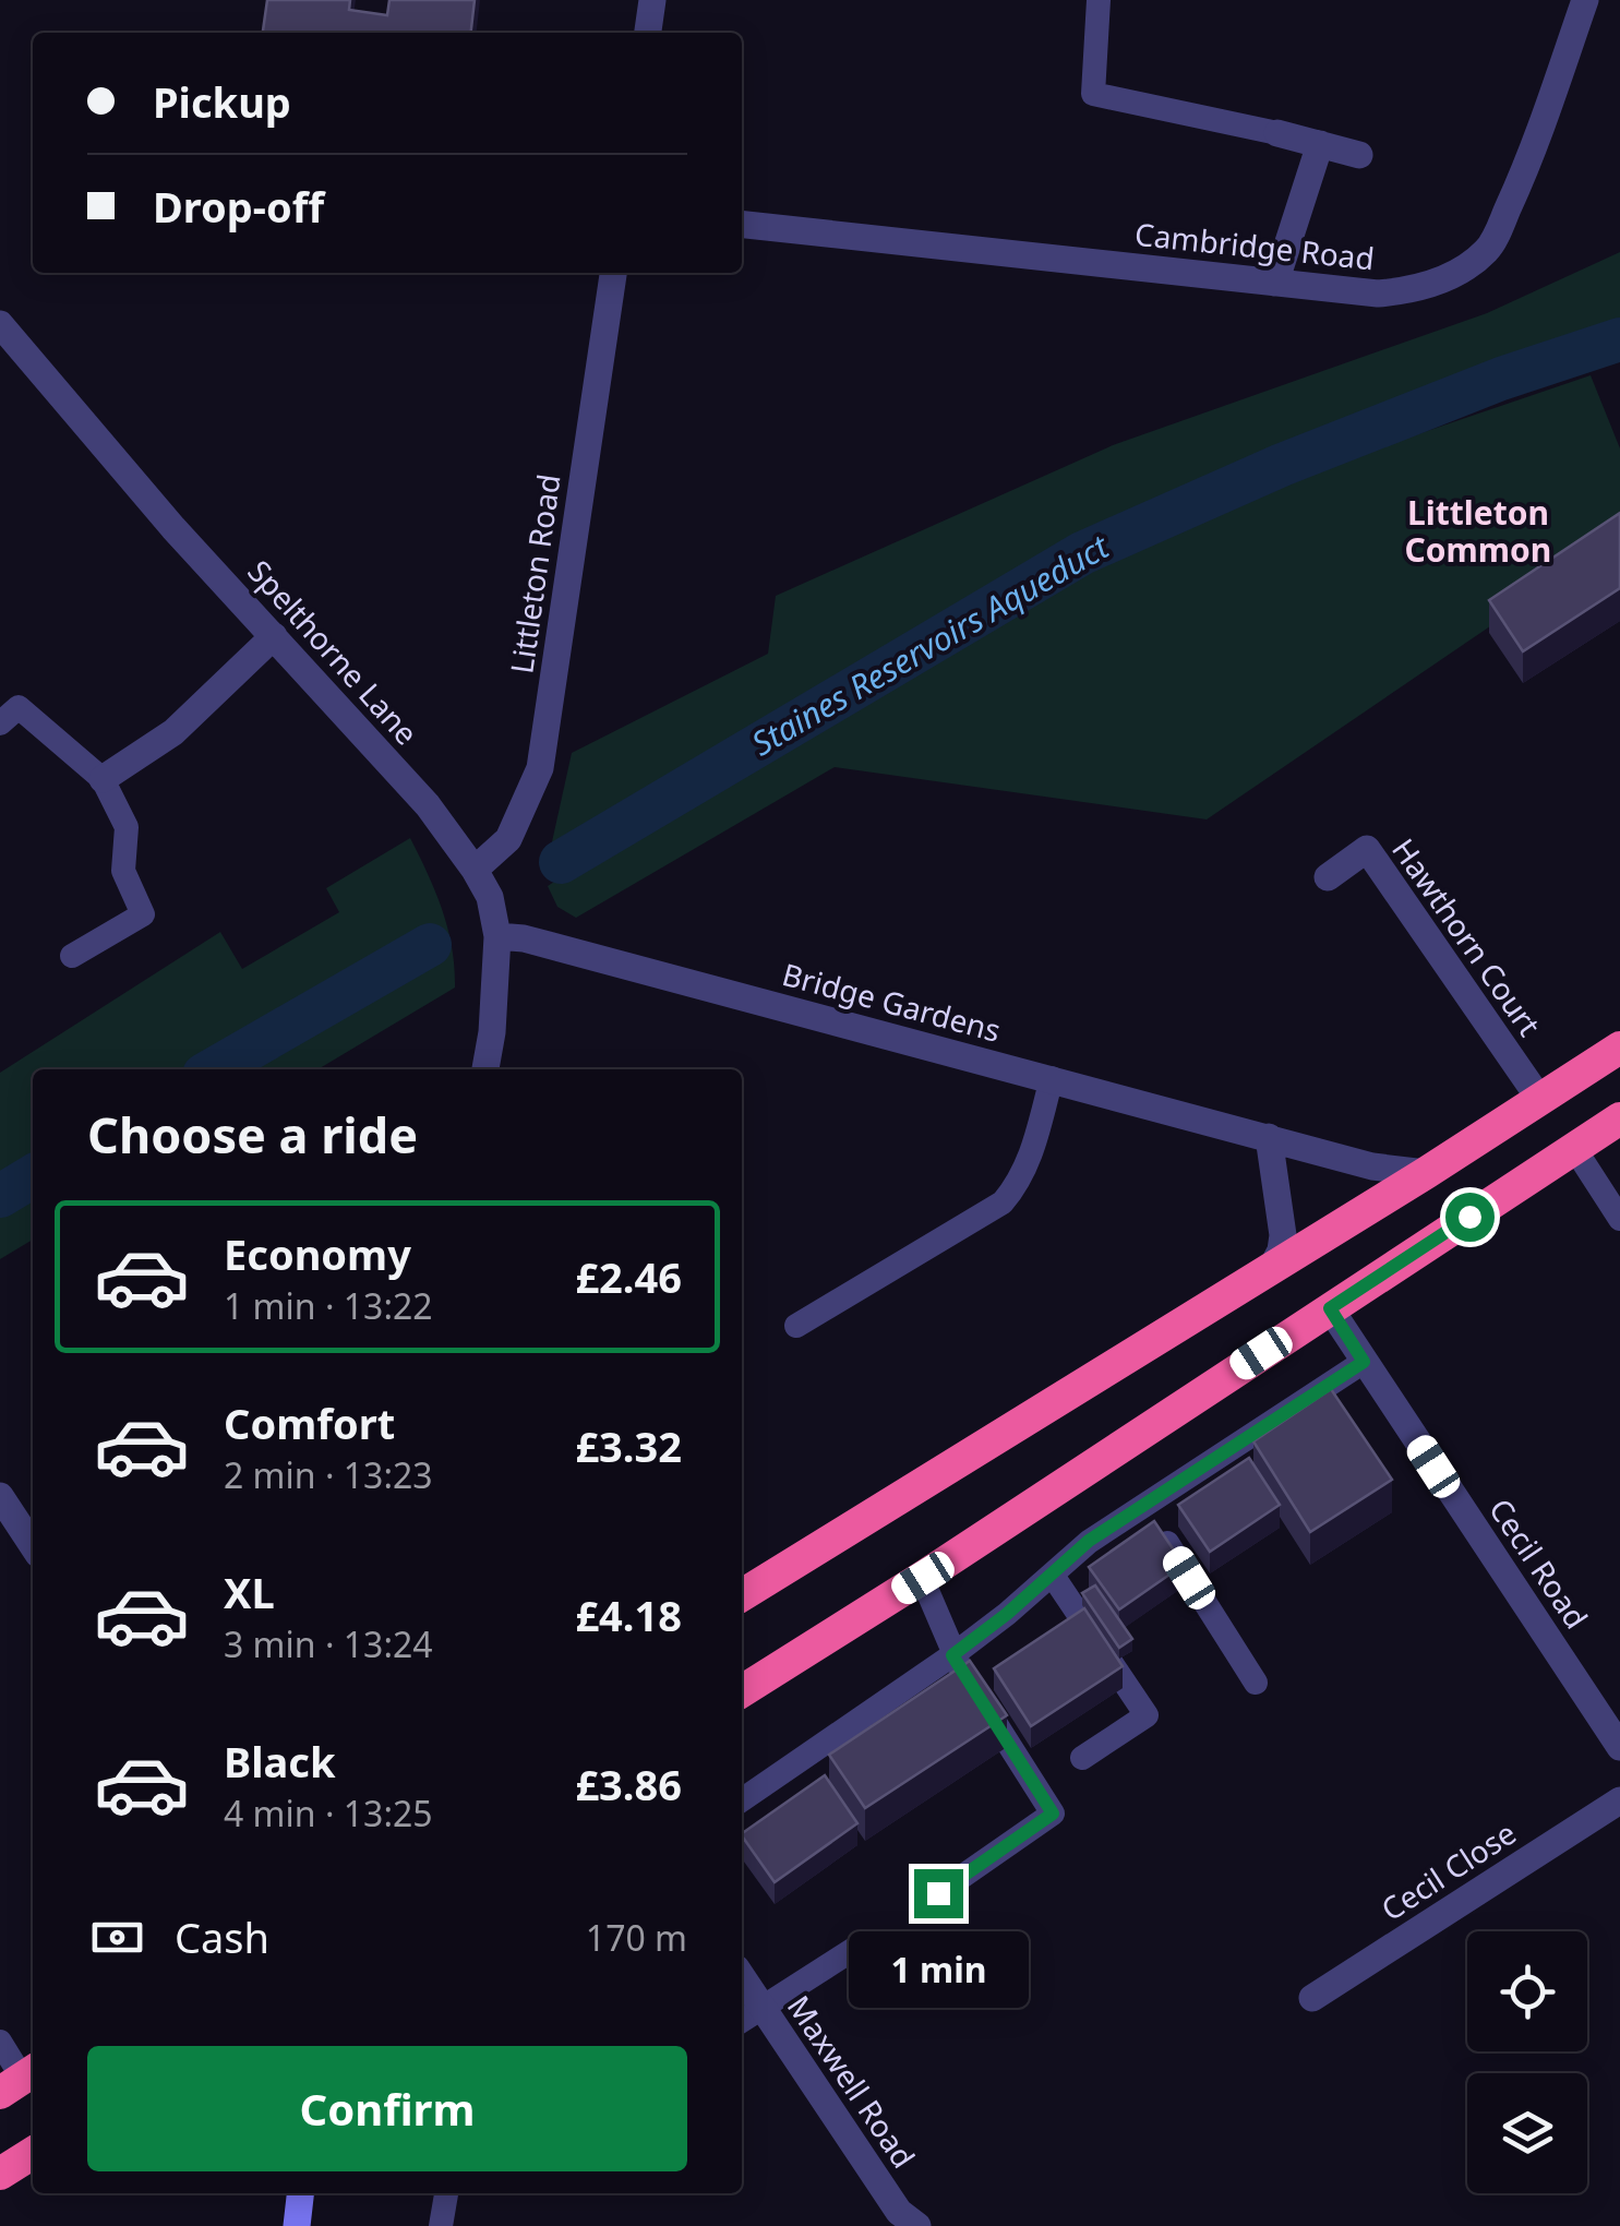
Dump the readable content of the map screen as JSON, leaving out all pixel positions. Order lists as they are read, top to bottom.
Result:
{
  "streets": {
    "street": [
      "Cambridge Road",
      "Littleton Road",
      "Spelthorne Lane",
      "Hawthorn Court",
      "Bridge Gardens",
      "Cecil Road",
      "Cecil Close",
      "Maxwell Road"
    ]
  },
  "crossings": [
    ["Littleton Road", "Spelthorne Lane"],
    ["Spelthorne Lane", "Bridge Gardens"]
  ],
  "districts": ["Littleton Common"],
  "water": ["Staines Reservoirs Aqueduct"],
  "page": {
    "banner": ["Pickup", "Drop-off"],
    "heading": "Choose a ride",
    "list": [
      {
        "name": "Economy",
        "note": "1 min · 13:22",
        "value": "£2.46"
      },
      {
        "name": "Comfort",
        "note": "2 min · 13:23",
        "value": "£3.32"
      },
      {
        "name": "XL",
        "note": "3 min · 13:24",
        "value": "£4.18"
      },
      {
        "name": "Black",
        "note": "4 min · 13:25",
        "value": "£3.86"
      }
    ],
    "pay": ["Cash", "170 m"],
    "bubble": "1 min",
    "buttons": "Confirm"
  }
}
